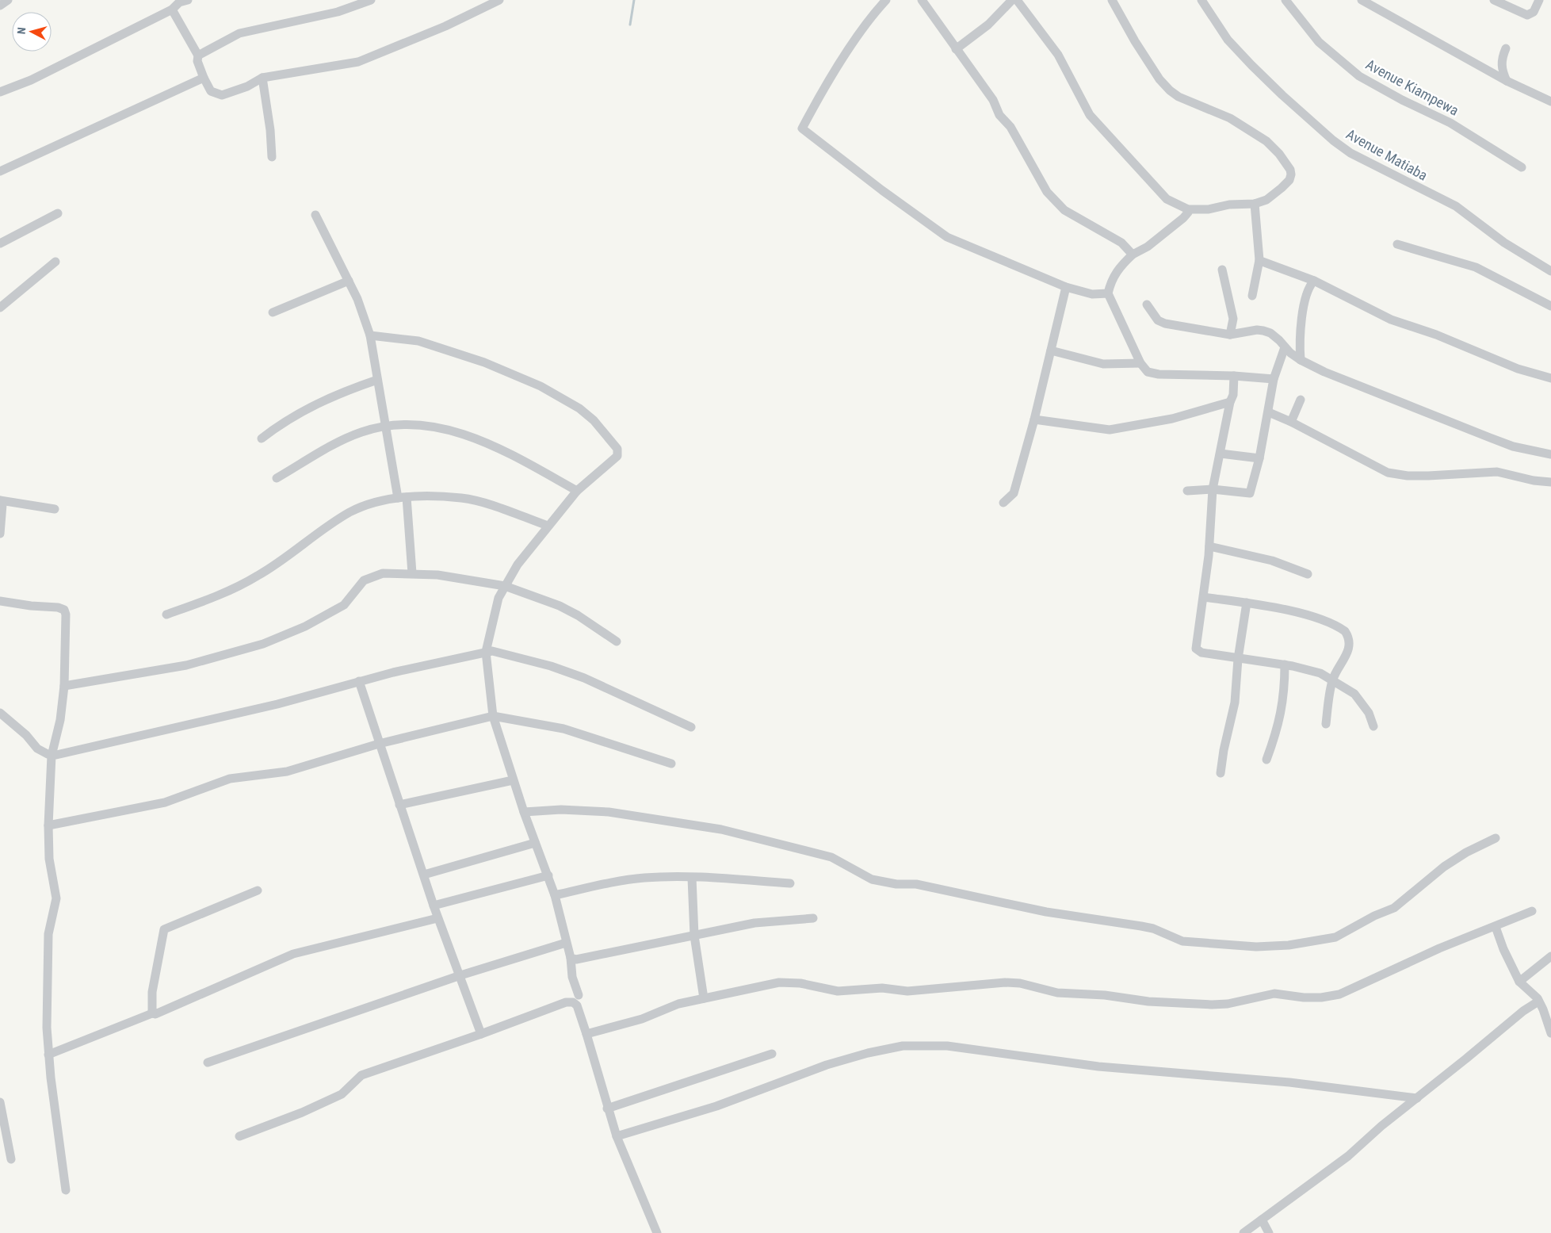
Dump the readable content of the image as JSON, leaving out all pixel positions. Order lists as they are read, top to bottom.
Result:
{
  "streets": {
    "street": ["Avenue Kiampewa", "Avenue Matiaba"]
  },
  "north": "left"
}
